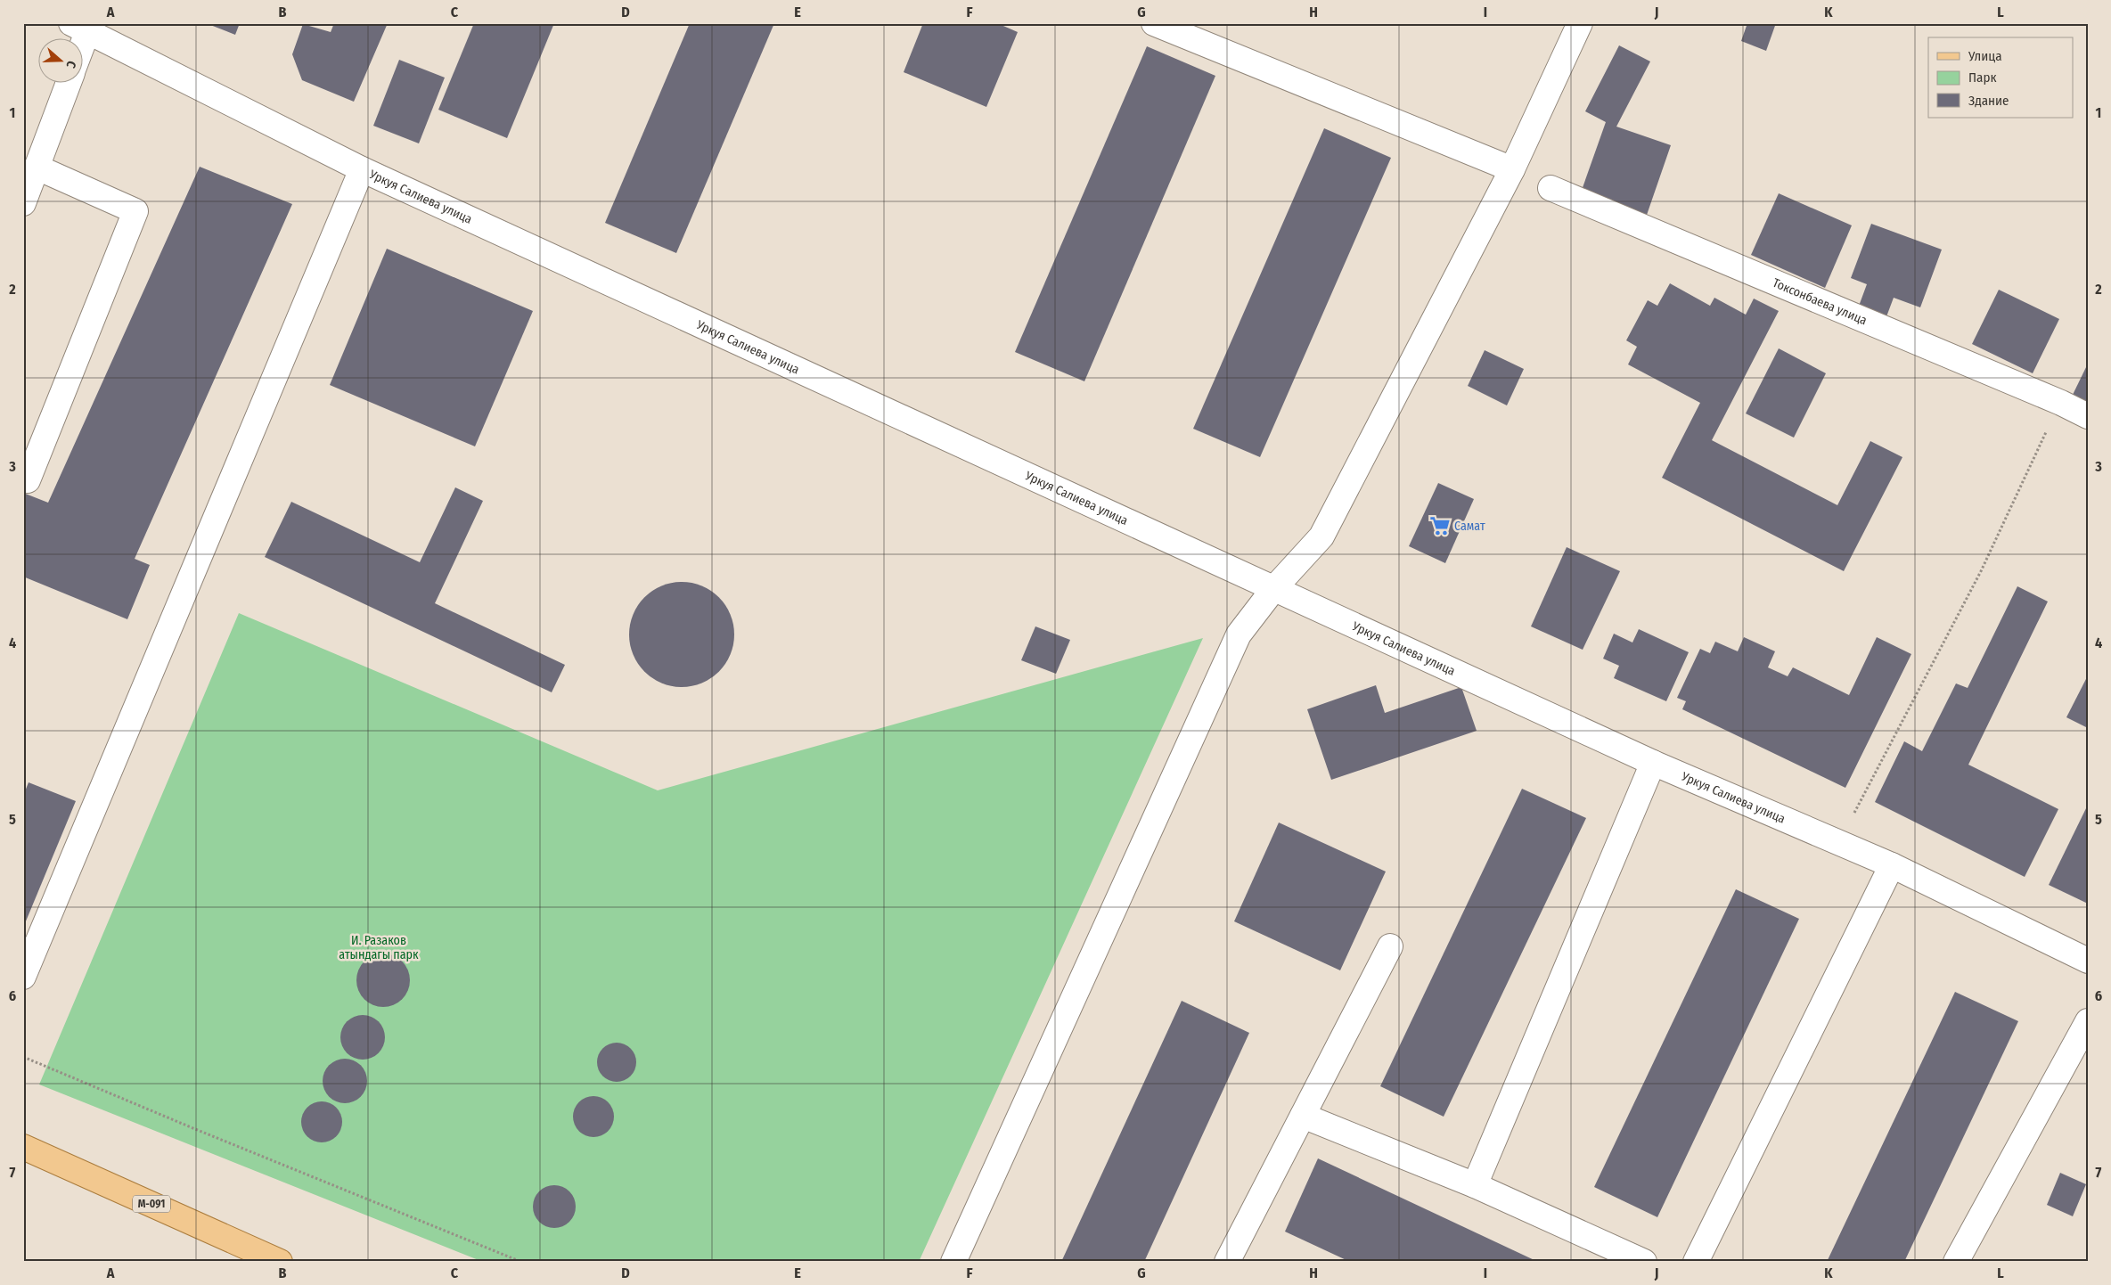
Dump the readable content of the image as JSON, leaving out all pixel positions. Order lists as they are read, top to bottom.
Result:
{
  "streets": {
    "main road": ["М-091"],
    "street": ["Уркуя Салиева улица", "Токсонбаева улица"]
  },
  "parks": ["И. Разаков атындагы парк"],
  "places": {
    "supermarket": ["Самат"]
  },
  "legend": ["Улица", "Парк", "Здание"],
  "north": "right",
  "grid": {
    "columns": [
      "A",
      "B",
      "C",
      "D",
      "E",
      "F",
      "G",
      "H",
      "I",
      "J",
      "K",
      "L"
    ],
    "rows": [
      "1",
      "2",
      "3",
      "4",
      "5",
      "6",
      "7"
    ]
  }
}
